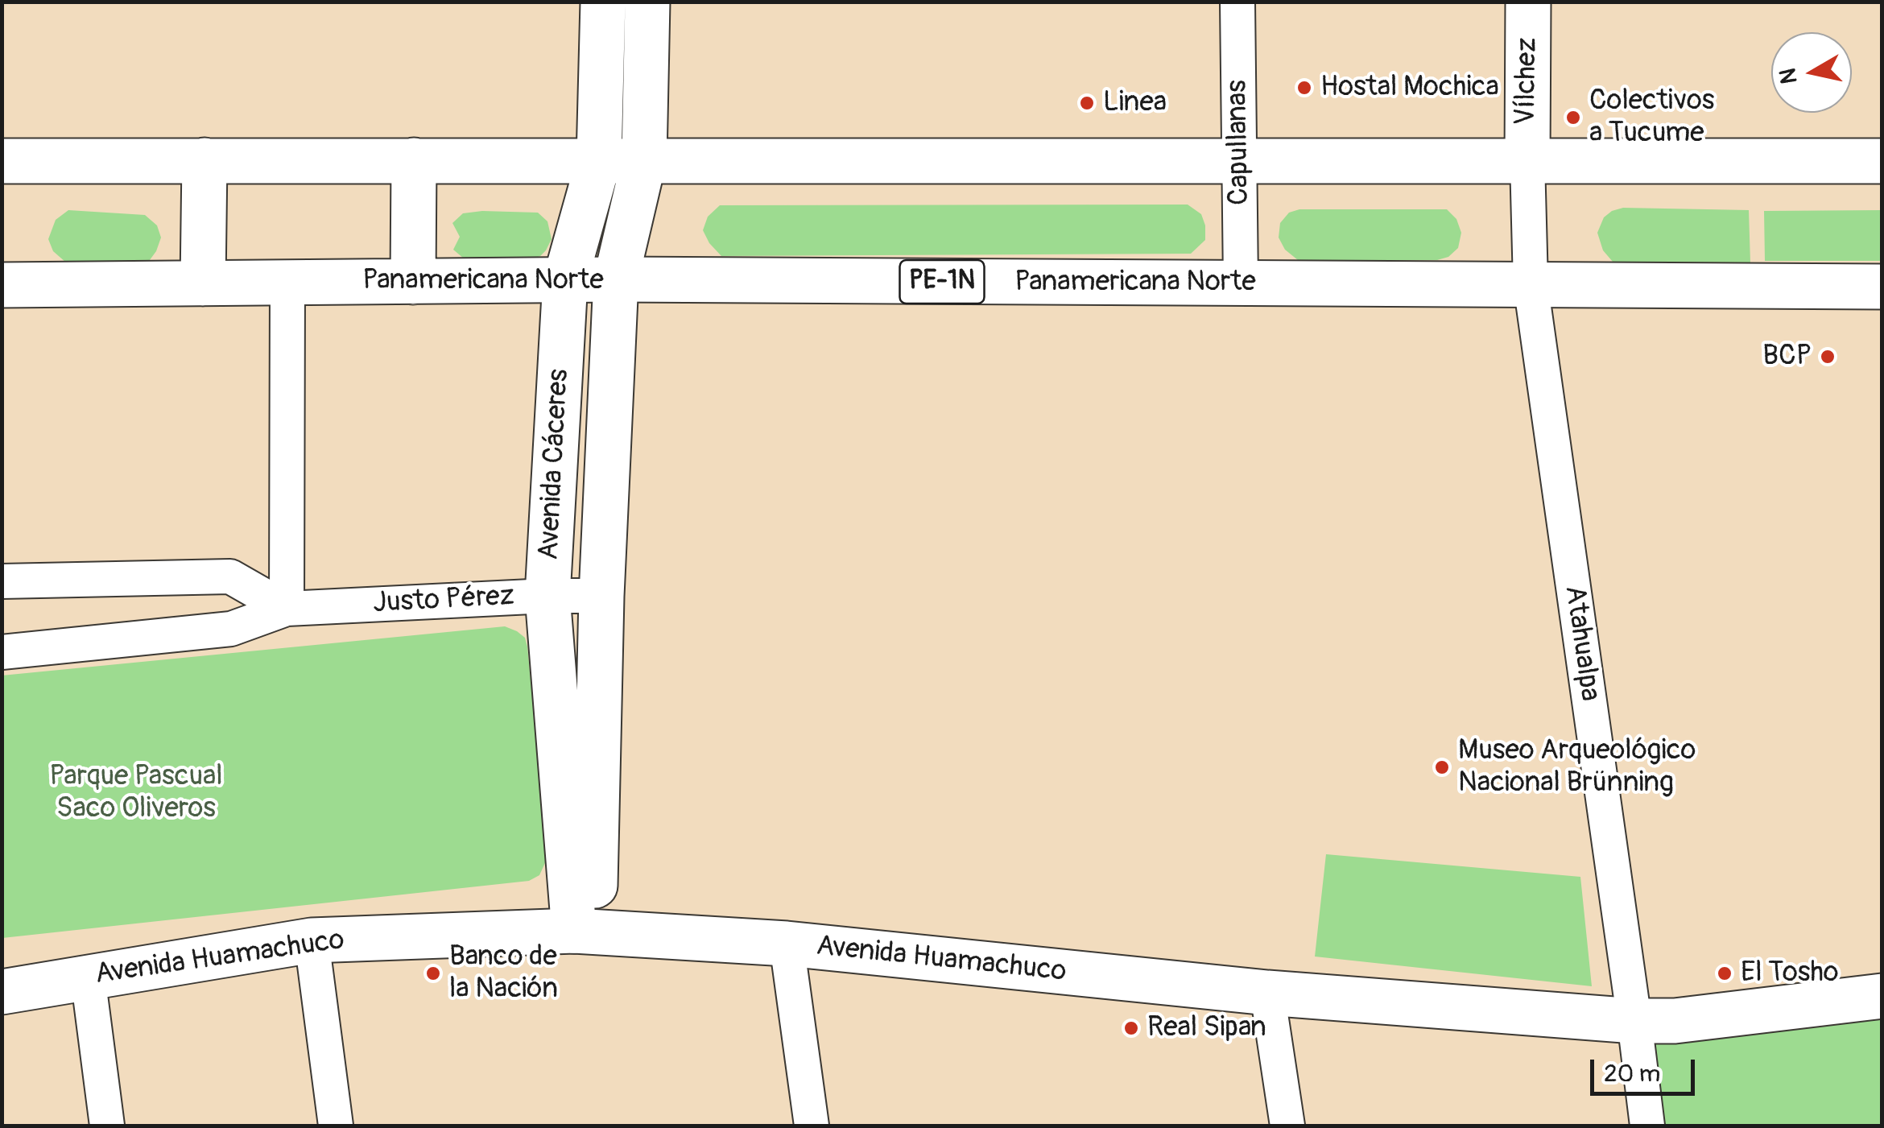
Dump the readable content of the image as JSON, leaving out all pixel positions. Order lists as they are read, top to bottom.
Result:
{
  "streets": {
    "main road": [
      "Vílchez",
      "Panamericana Norte",
      "PE-1N",
      "Avenida Cáceres",
      "Avenida Huamachuco"
    ],
    "street": ["Capullanas", "Justo Pérez", "Atahualpa"]
  },
  "crossings": [
    ["Vílchez", "Atahualpa"],
    ["Capullanas", "Panamericana Norte"],
    ["Panamericana Norte", "Avenida Cáceres"],
    ["Panamericana Norte", "Atahualpa"],
    ["Avenida Cáceres", "Justo Pérez"],
    ["Avenida Cáceres", "Avenida Huamachuco"],
    ["Atahualpa", "Avenida Huamachuco"]
  ],
  "parks": ["Parque Pascual Saco Oliveros"],
  "places": [
    "Hostal Mochica",
    "Linea",
    "Colectivos a Tucume",
    "BCP",
    "Museo Arqueológico Nacional Brünning",
    "Banco de la Nación",
    "El Tosho",
    "Real Sipan"
  ],
  "scale_bar": "20 m",
  "north": "left"
}
